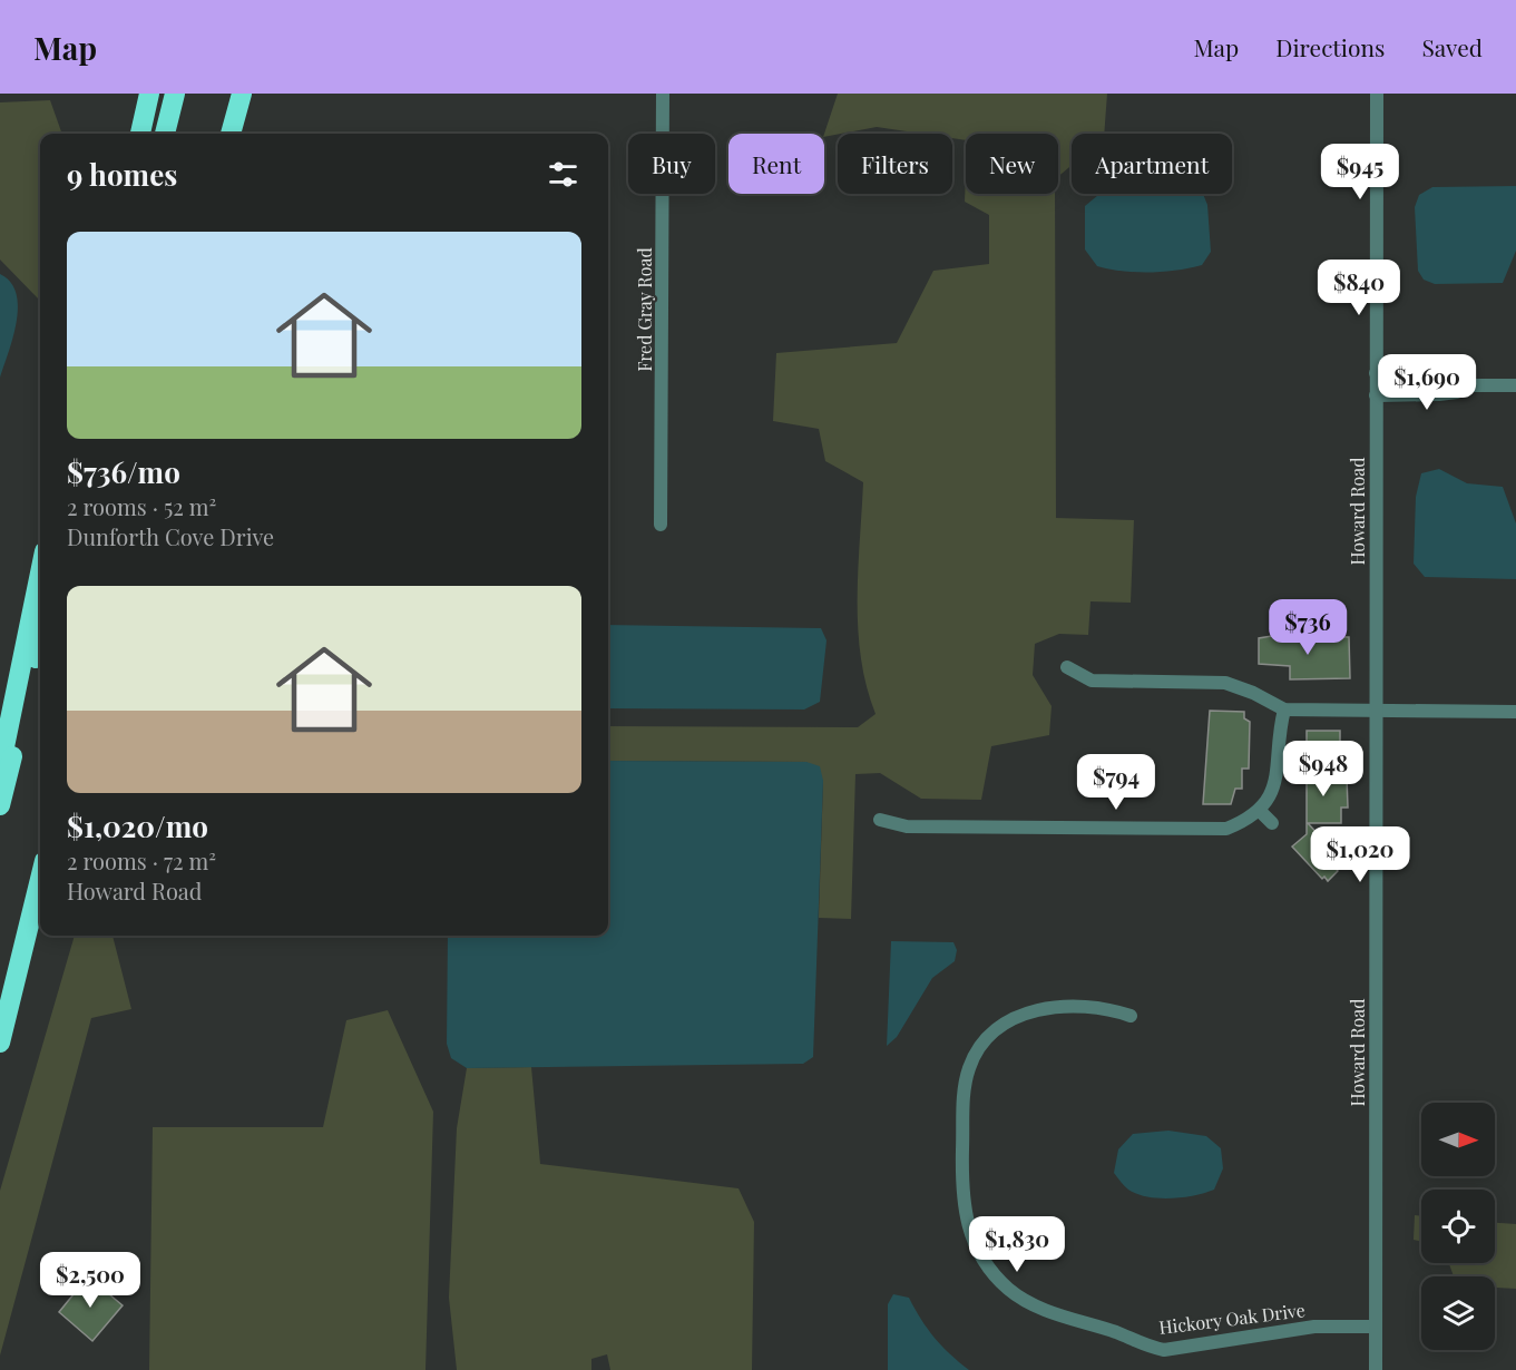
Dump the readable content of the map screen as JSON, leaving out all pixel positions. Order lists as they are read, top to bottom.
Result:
{
  "streets": {
    "street": ["Fred Gray Road", "Howard Road", "Hickory Oak Drive"]
  },
  "crossings": [
    ["Howard Road", "Hickory Oak Drive"]
  ],
  "north": "right",
  "page": {
    "header": "Map",
    "nav": ["Map", "Directions", "Saved"],
    "chip": [
      "Buy",
      "Rent",
      "Filters",
      "New",
      "Apartment"
    ],
    "heading": "9 homes",
    "price": [
      "$945",
      "$840",
      "$1,690",
      "$736",
      "$948",
      "$794",
      "$1,020",
      "$1,830",
      "$2,500"
    ],
    "list": [
      {
        "name": "$736/mo",
        "note": "2 rooms · 52 m² · Dunforth Cove Drive"
      },
      {
        "name": "$1,020/mo",
        "note": "2 rooms · 72 m² · Howard Road"
      }
    ]
  }
}
